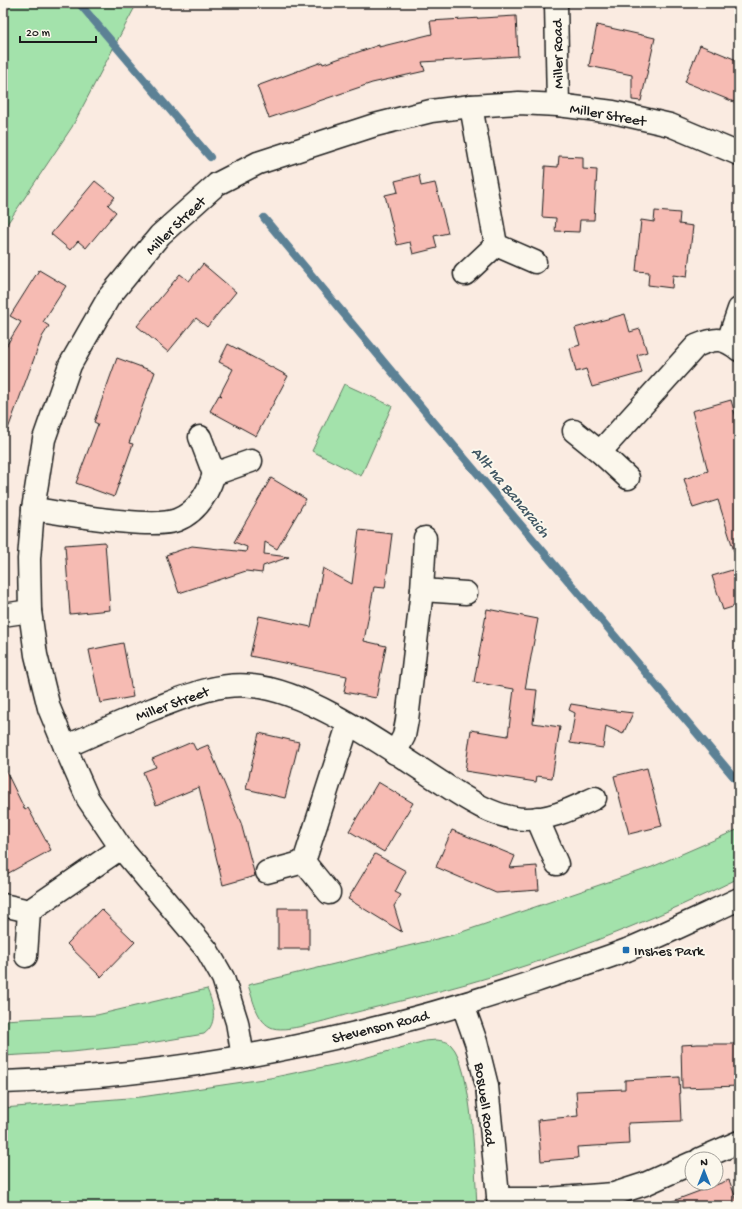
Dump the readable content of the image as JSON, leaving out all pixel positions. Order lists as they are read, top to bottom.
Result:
{
  "streets": {
    "street": [
      "Miller Road",
      "Miller Street",
      "Stevenson Road",
      "Boswell Road"
    ]
  },
  "crossings": [
    ["Miller Road", "Miller Street"],
    ["Miller Street", "Stevenson Road"],
    ["Stevenson Road", "Boswell Road"]
  ],
  "water": ["Allt na Banaraich"],
  "places": {
    "transit": ["Inshes Park"]
  },
  "scale_bar": "20 m",
  "north": "top"
}
